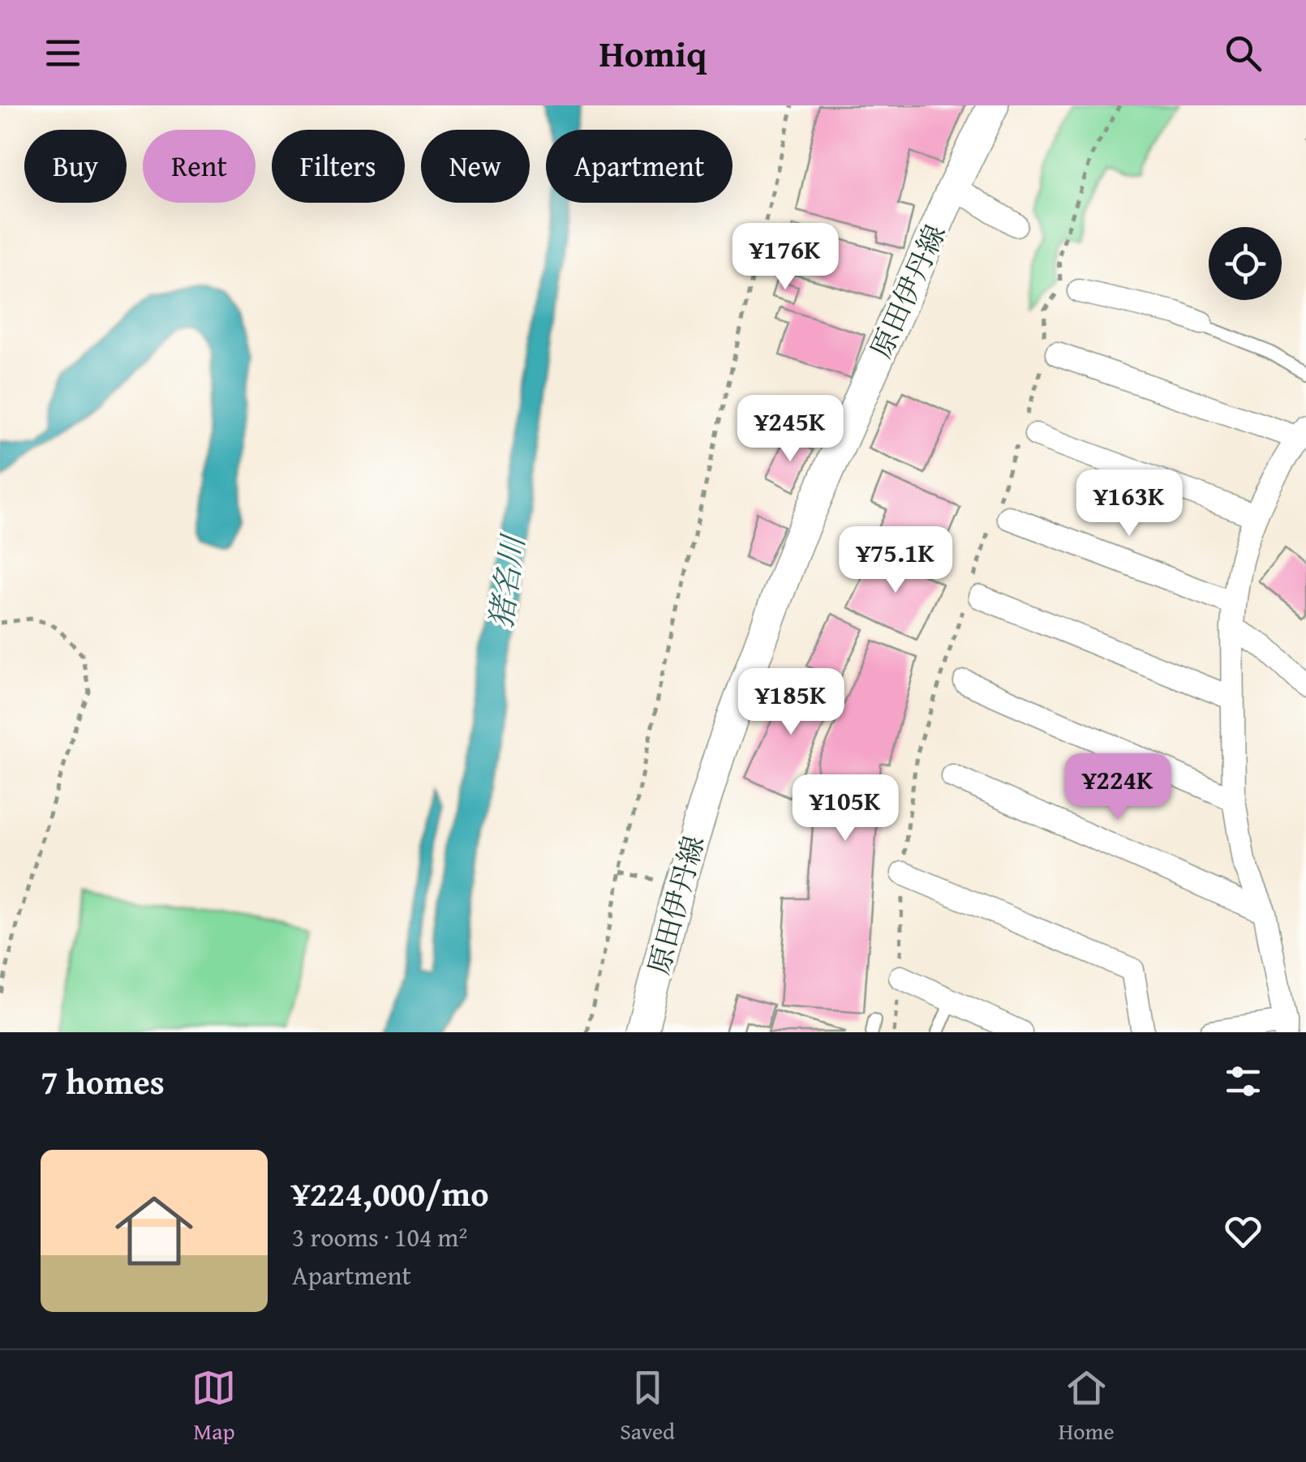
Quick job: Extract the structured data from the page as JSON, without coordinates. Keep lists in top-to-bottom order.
{
  "streets": {
    "street": ["原田伊丹線"]
  },
  "water": ["猪名川"],
  "page": {
    "header": "Homiq",
    "chip": [
      "Buy",
      "Rent",
      "Filters",
      "New",
      "Apartment"
    ],
    "price": [
      "¥176K",
      "¥245K",
      "¥163K",
      "¥75.1K",
      "¥185K",
      "¥224K",
      "¥105K"
    ],
    "heading": "7 homes",
    "list": [
      {
        "name": "¥224,000/mo",
        "note": "3 rooms · 104 m² · Apartment"
      }
    ],
    "tabs": ["Map", "Saved", "Home"]
  }
}
